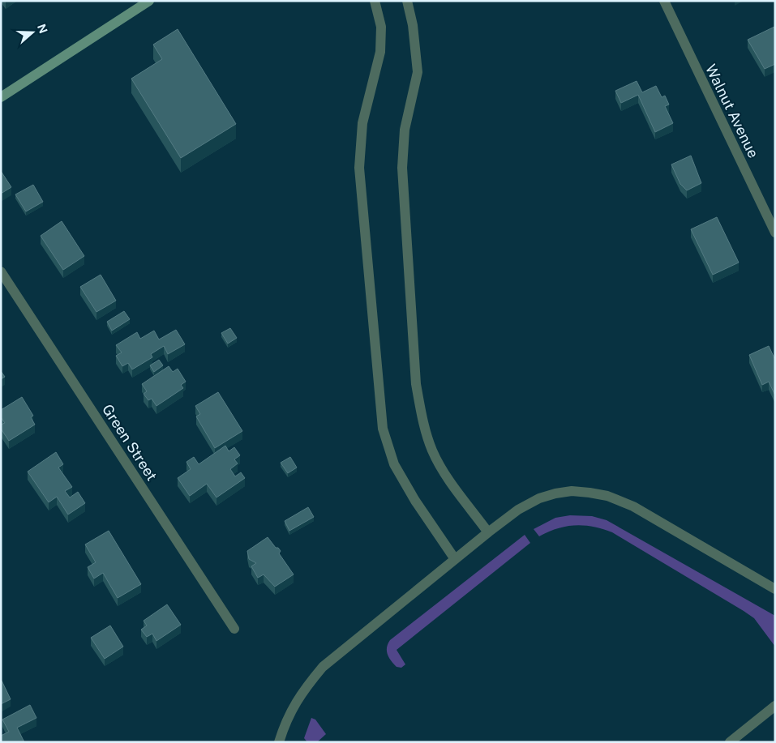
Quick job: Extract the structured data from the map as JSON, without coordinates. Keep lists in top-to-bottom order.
{
  "streets": {
    "street": ["Walnut Avenue", "Green Street"]
  },
  "north": "right"
}
